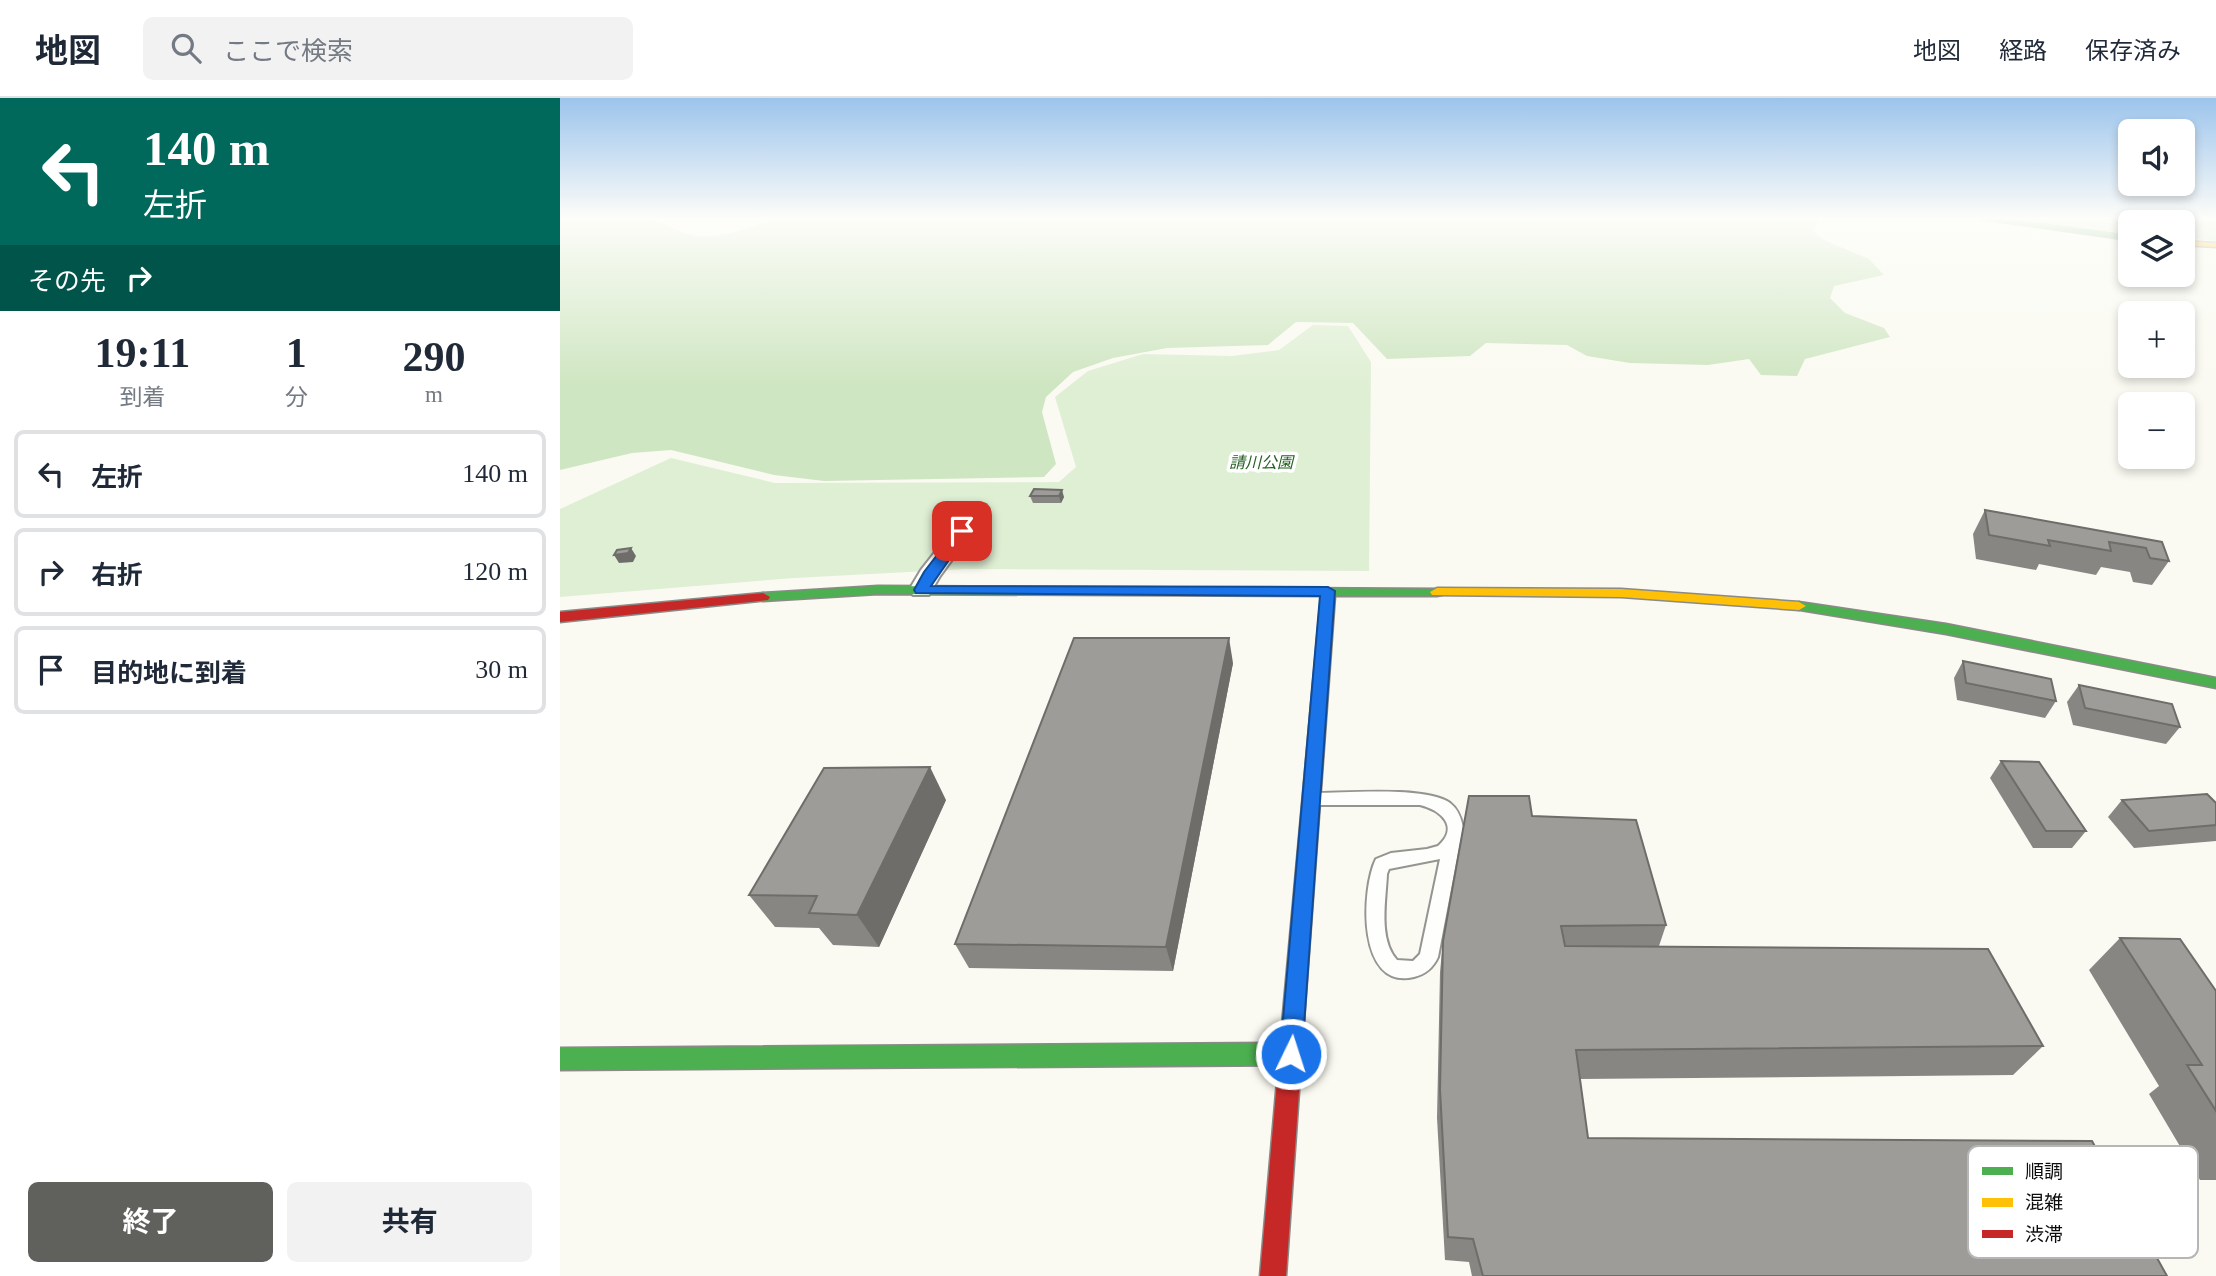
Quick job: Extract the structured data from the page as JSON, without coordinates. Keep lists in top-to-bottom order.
{
  "parks": ["請川公園"],
  "legend": ["順調", "混雑", "渋滞"],
  "page": {
    "header": "地図",
    "search": "ここで検索",
    "nav": ["地図", "経路", "保存済み"],
    "turn": ["140 m", "左折"],
    "map_buttons": ["+", "−"],
    "then": "その先",
    "eta": [
      "19:11",
      "到着",
      "1",
      "分",
      "290",
      "m"
    ],
    "list": [
      {
        "name": "左折",
        "value": "140 m"
      },
      {
        "name": "右折",
        "value": "120 m"
      },
      {
        "name": "目的地に到着",
        "value": "30 m"
      }
    ],
    "buttons": ["終了", "共有"]
  }
}
